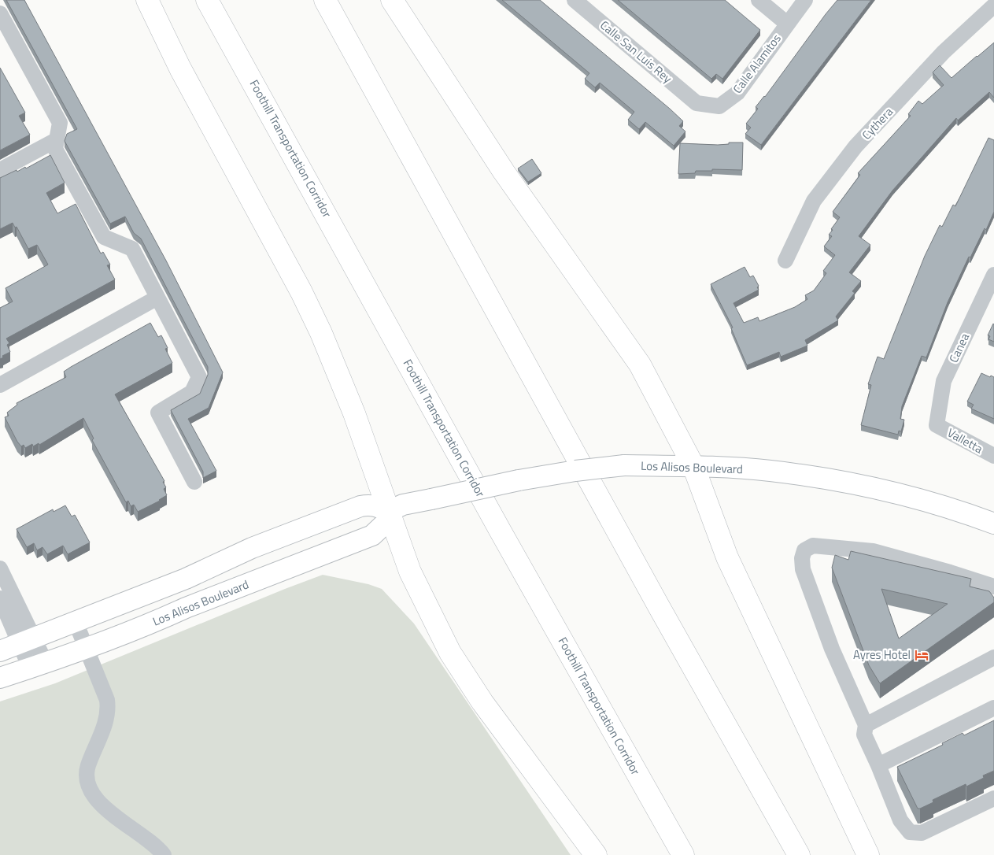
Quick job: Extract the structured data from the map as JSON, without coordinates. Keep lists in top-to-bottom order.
{
  "streets": {
    "highway": ["Foothill Transportation Corridor"],
    "main road": ["Los Alisos Boulevard"],
    "street": [
      "Calle San Luis Rey",
      "Calle Alamitos",
      "Cythera",
      "Canea",
      "Valletta"
    ]
  },
  "crossings": [
    ["Calle San Luis Rey", "Calle Alamitos"],
    ["Canea", "Valletta"]
  ],
  "places": {
    "hotel": ["Ayres Hotel"]
  }
}
